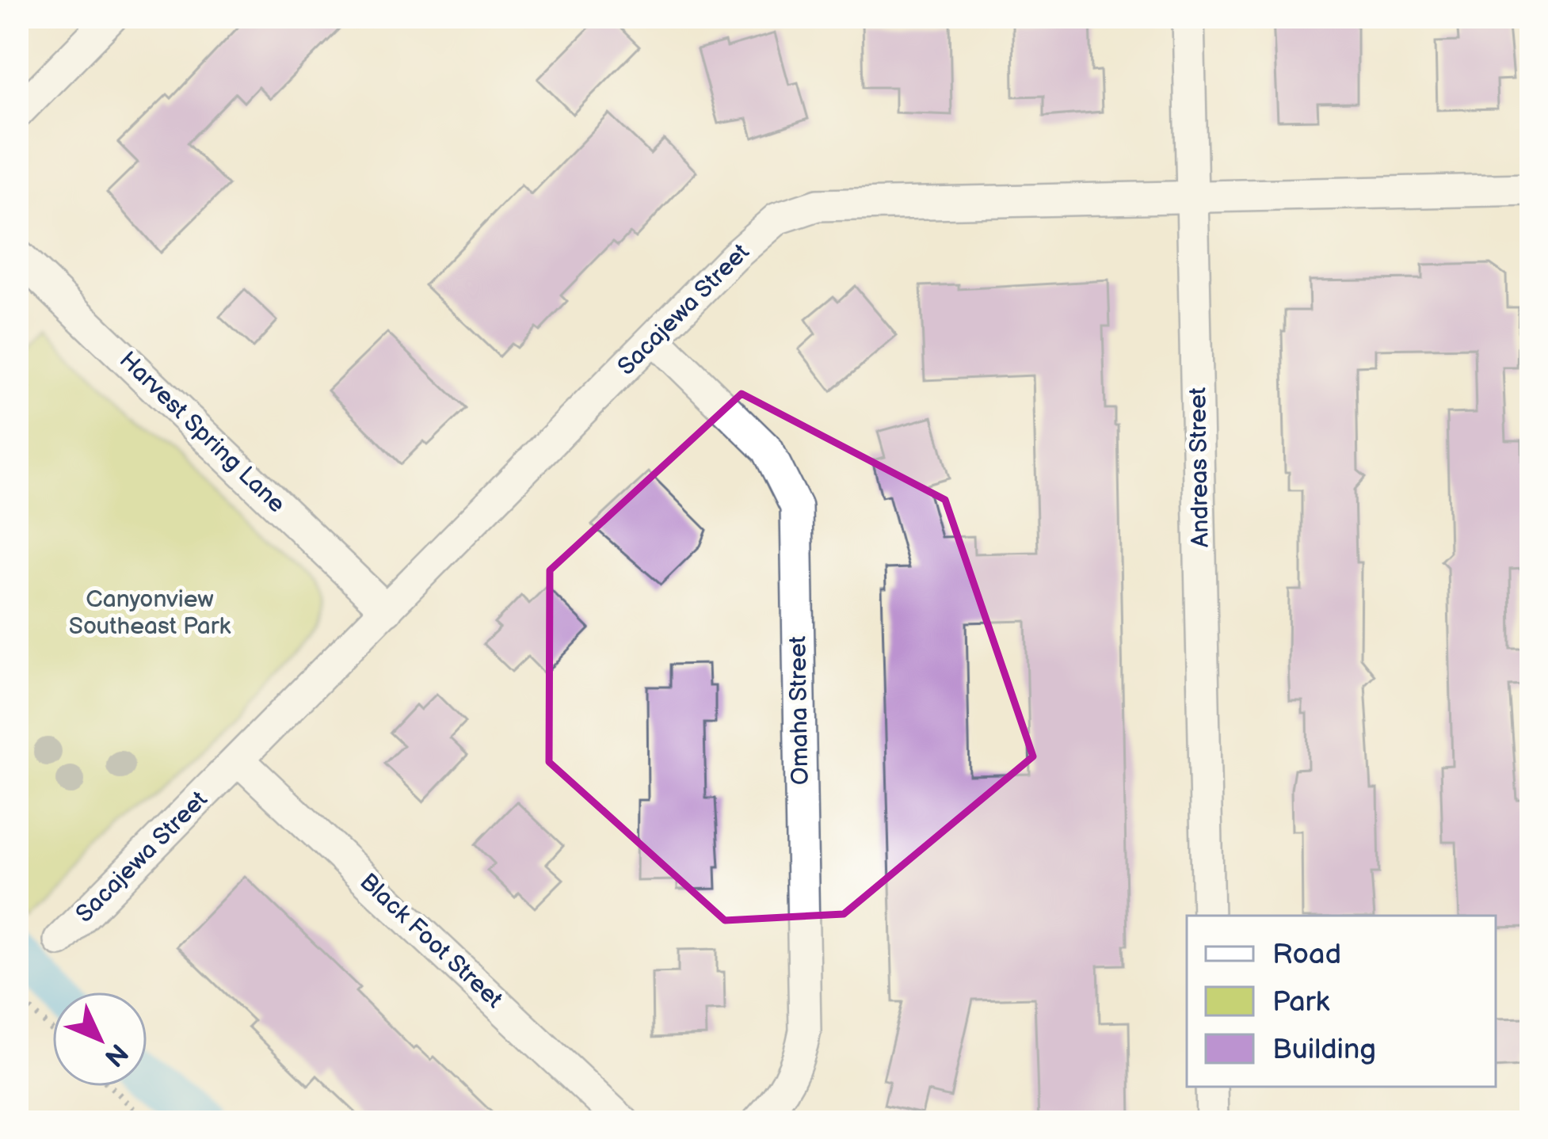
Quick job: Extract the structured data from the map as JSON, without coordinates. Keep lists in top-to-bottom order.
{
  "streets": {
    "street": [
      "Sacajewa Street",
      "Harvest Spring Lane",
      "Andreas Street",
      "Omaha Street",
      "Black Foot Street"
    ]
  },
  "crossings": [
    ["Sacajewa Street", "Harvest Spring Lane"],
    ["Sacajewa Street", "Andreas Street"],
    ["Sacajewa Street", "Omaha Street"],
    ["Sacajewa Street", "Black Foot Street"]
  ],
  "parks": ["Canyonview Southeast Park"],
  "legend": ["Road", "Park", "Building"],
  "north": "bottom right"
}
